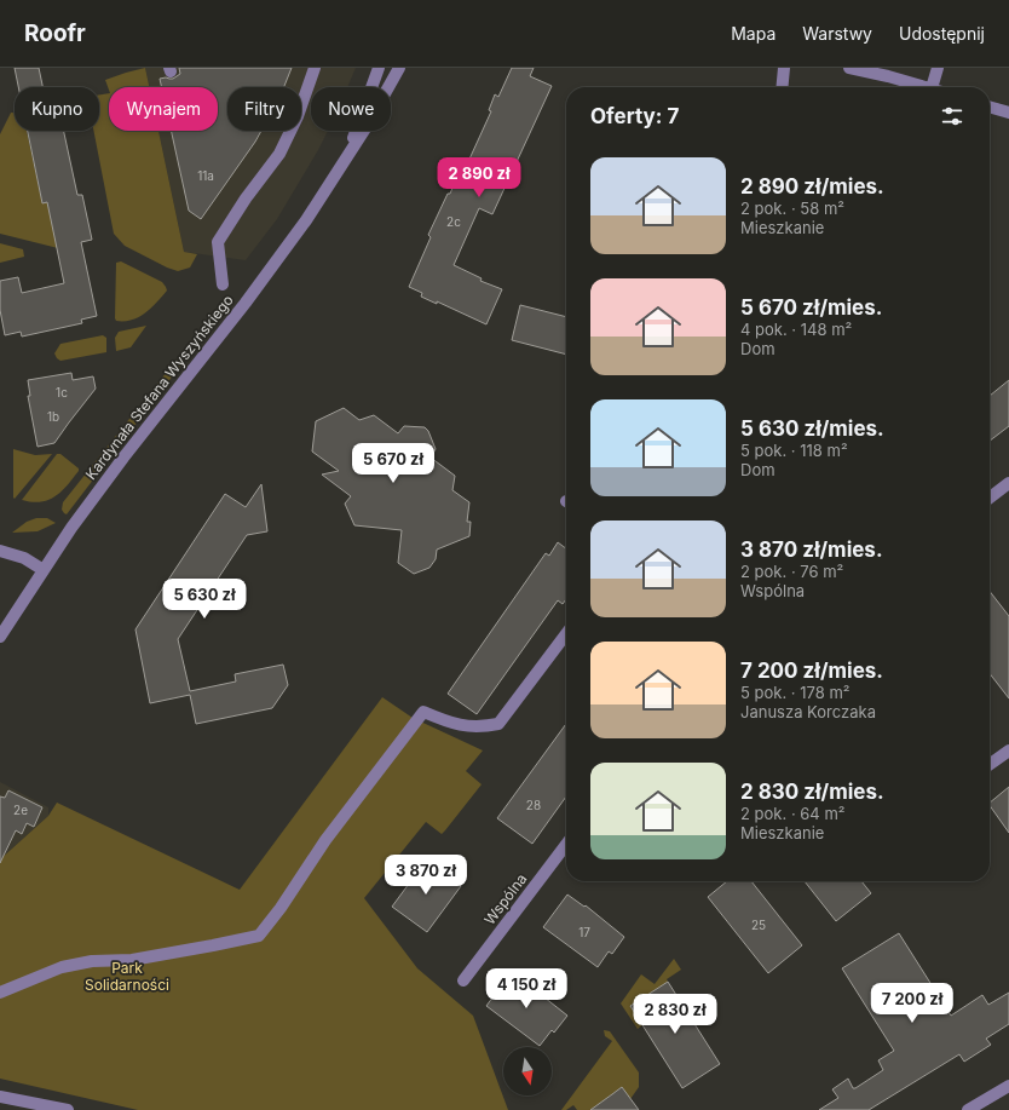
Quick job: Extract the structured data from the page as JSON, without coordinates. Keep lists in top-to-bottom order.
{
  "streets": {
    "street": ["Kardynała Stefana Wyszyńskiego", "Wspólna"]
  },
  "parks": ["Park Solidarności"],
  "house_numbers": [
    "11a",
    "2c",
    "1c",
    "1b",
    "28",
    "2e",
    "25",
    "17"
  ],
  "north": "bottom",
  "page": {
    "header": "Roofr",
    "nav": ["Mapa", "Warstwy", "Udostępnij"],
    "chip": [
      "Kupno",
      "Wynajem",
      "Filtry",
      "Nowe"
    ],
    "heading": "Oferty: 7",
    "list": [
      {
        "name": "2 890 zł/mies.",
        "note": "2 pok. · 58 m² · Mieszkanie"
      },
      {
        "name": "5 670 zł/mies.",
        "note": "4 pok. · 148 m² · Dom"
      },
      {
        "name": "5 630 zł/mies.",
        "note": "5 pok. · 118 m² · Dom"
      },
      {
        "name": "3 870 zł/mies.",
        "note": "2 pok. · 76 m² · Wspólna"
      },
      {
        "name": "7 200 zł/mies.",
        "note": "5 pok. · 178 m² · Janusza Korczaka"
      },
      {
        "name": "2 830 zł/mies.",
        "note": "2 pok. · 64 m² · Mieszkanie"
      }
    ],
    "price": [
      "2 890 zł",
      "5 670 zł",
      "5 630 zł",
      "3 870 zł",
      "4 150 zł",
      "7 200 zł",
      "2 830 zł"
    ]
  }
}
